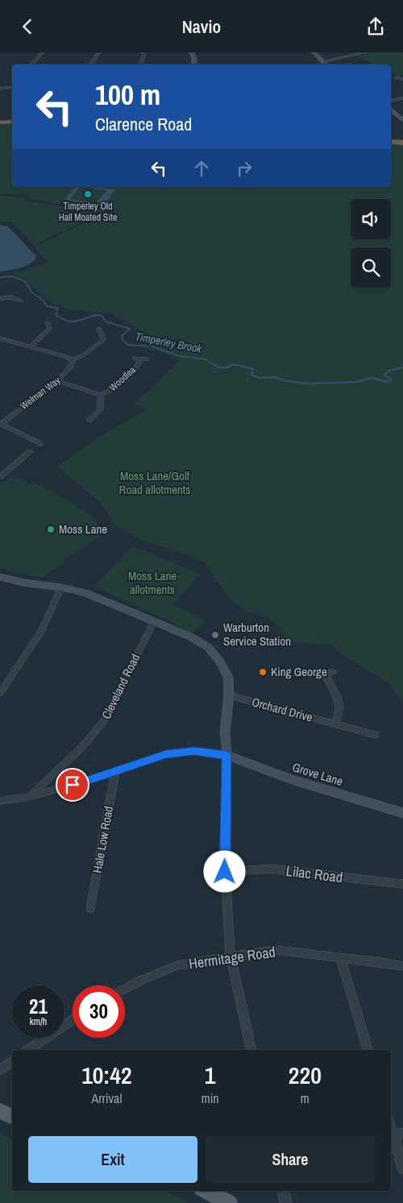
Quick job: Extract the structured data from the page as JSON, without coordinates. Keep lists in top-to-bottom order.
{
  "streets": {
    "street": [
      "Woodlea",
      "Welman Way",
      "Cleveland Road",
      "Orchard Drive",
      "Grove Lane",
      "Hale Low Road",
      "Lilac Road",
      "Hermitage Road"
    ]
  },
  "water": ["Timperley Brook"],
  "parks": ["Moss Lane/Golf Road allotments", "Moss Lane allotments"],
  "places": [
    "Timperley Old Hall Moated Site",
    "Moss Lane",
    "Warburton Service Station",
    "King George"
  ],
  "page": {
    "header": "Navio",
    "turn": ["100 m", "Clarence Road"],
    "speed": "21 km/h",
    "limit": "30",
    "eta": [
      "10:42",
      "Arrival",
      "1",
      "min",
      "220",
      "m"
    ],
    "buttons": ["Exit", "Share"]
  }
}
